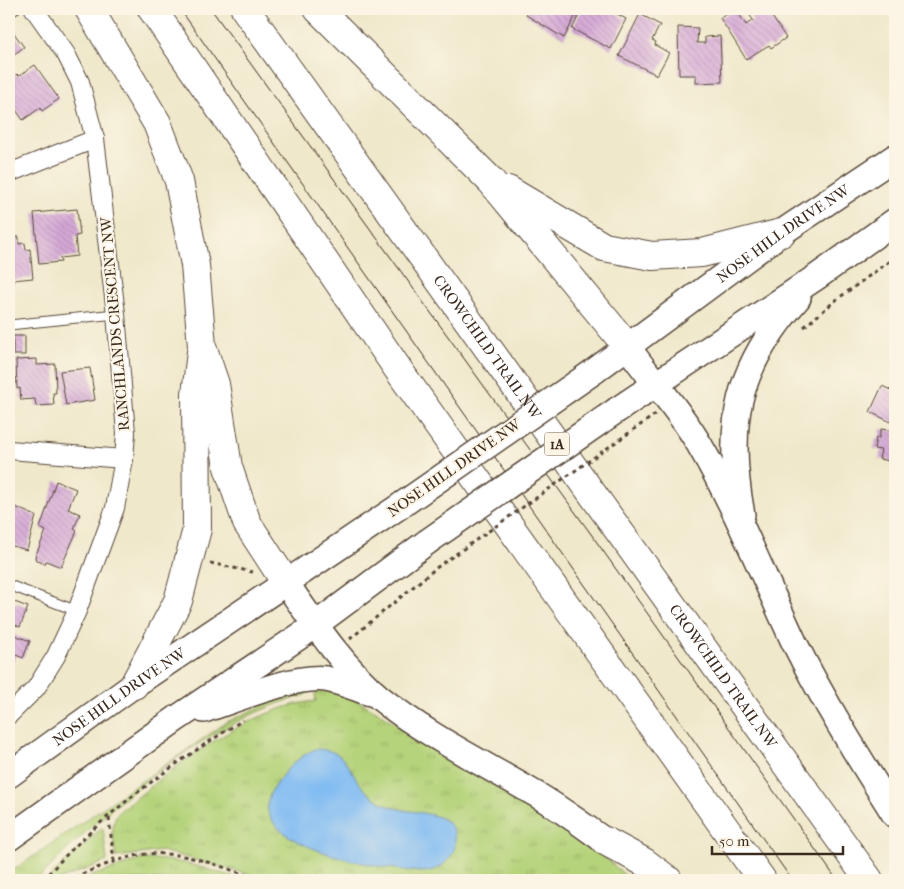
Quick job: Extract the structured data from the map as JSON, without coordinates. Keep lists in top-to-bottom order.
{
  "streets": {
    "highway": ["CROWCHILD TRAIL NW", "1A"],
    "main road": ["NOSE HILL DRIVE NW"],
    "street": ["RANCHLANDS CRESCENT NW"]
  },
  "scale_bar": "50 m"
}
